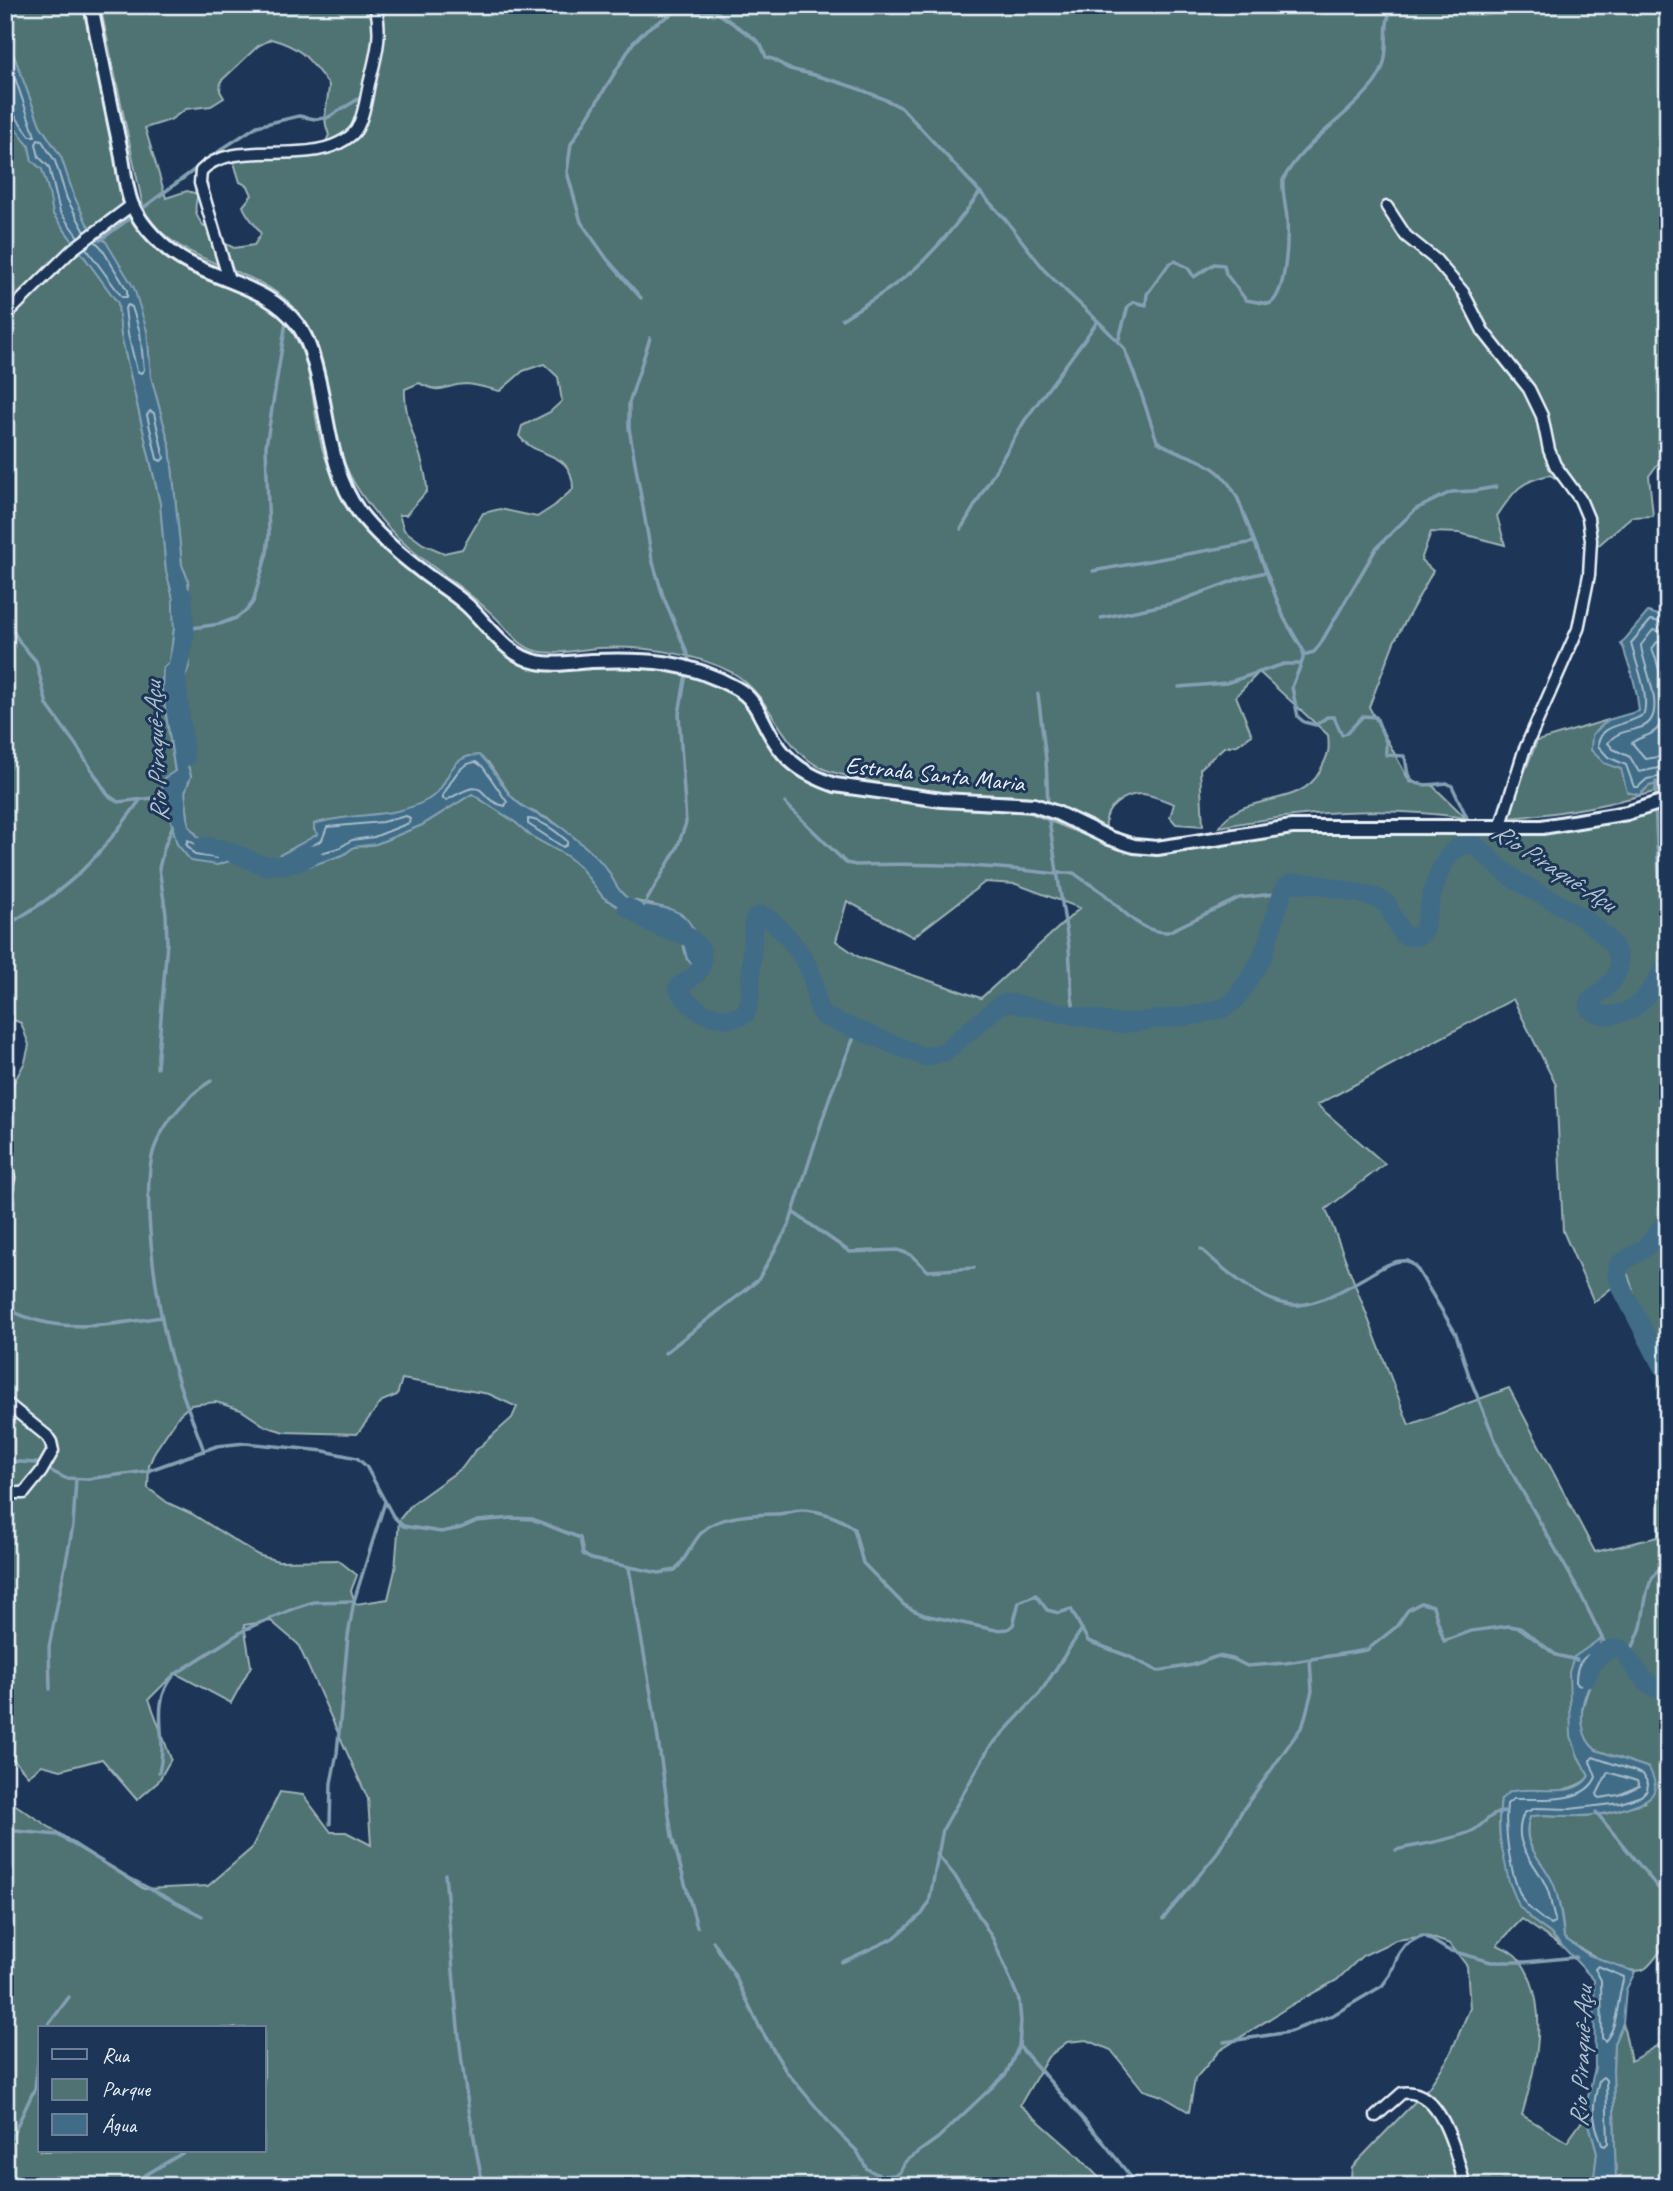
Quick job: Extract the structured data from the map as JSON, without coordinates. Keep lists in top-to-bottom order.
{
  "streets": {
    "street": ["Estrada Santa Maria"]
  },
  "water": ["Rio Piraquê-Açu"],
  "legend": ["Rua", "Parque", "Água"]
}
